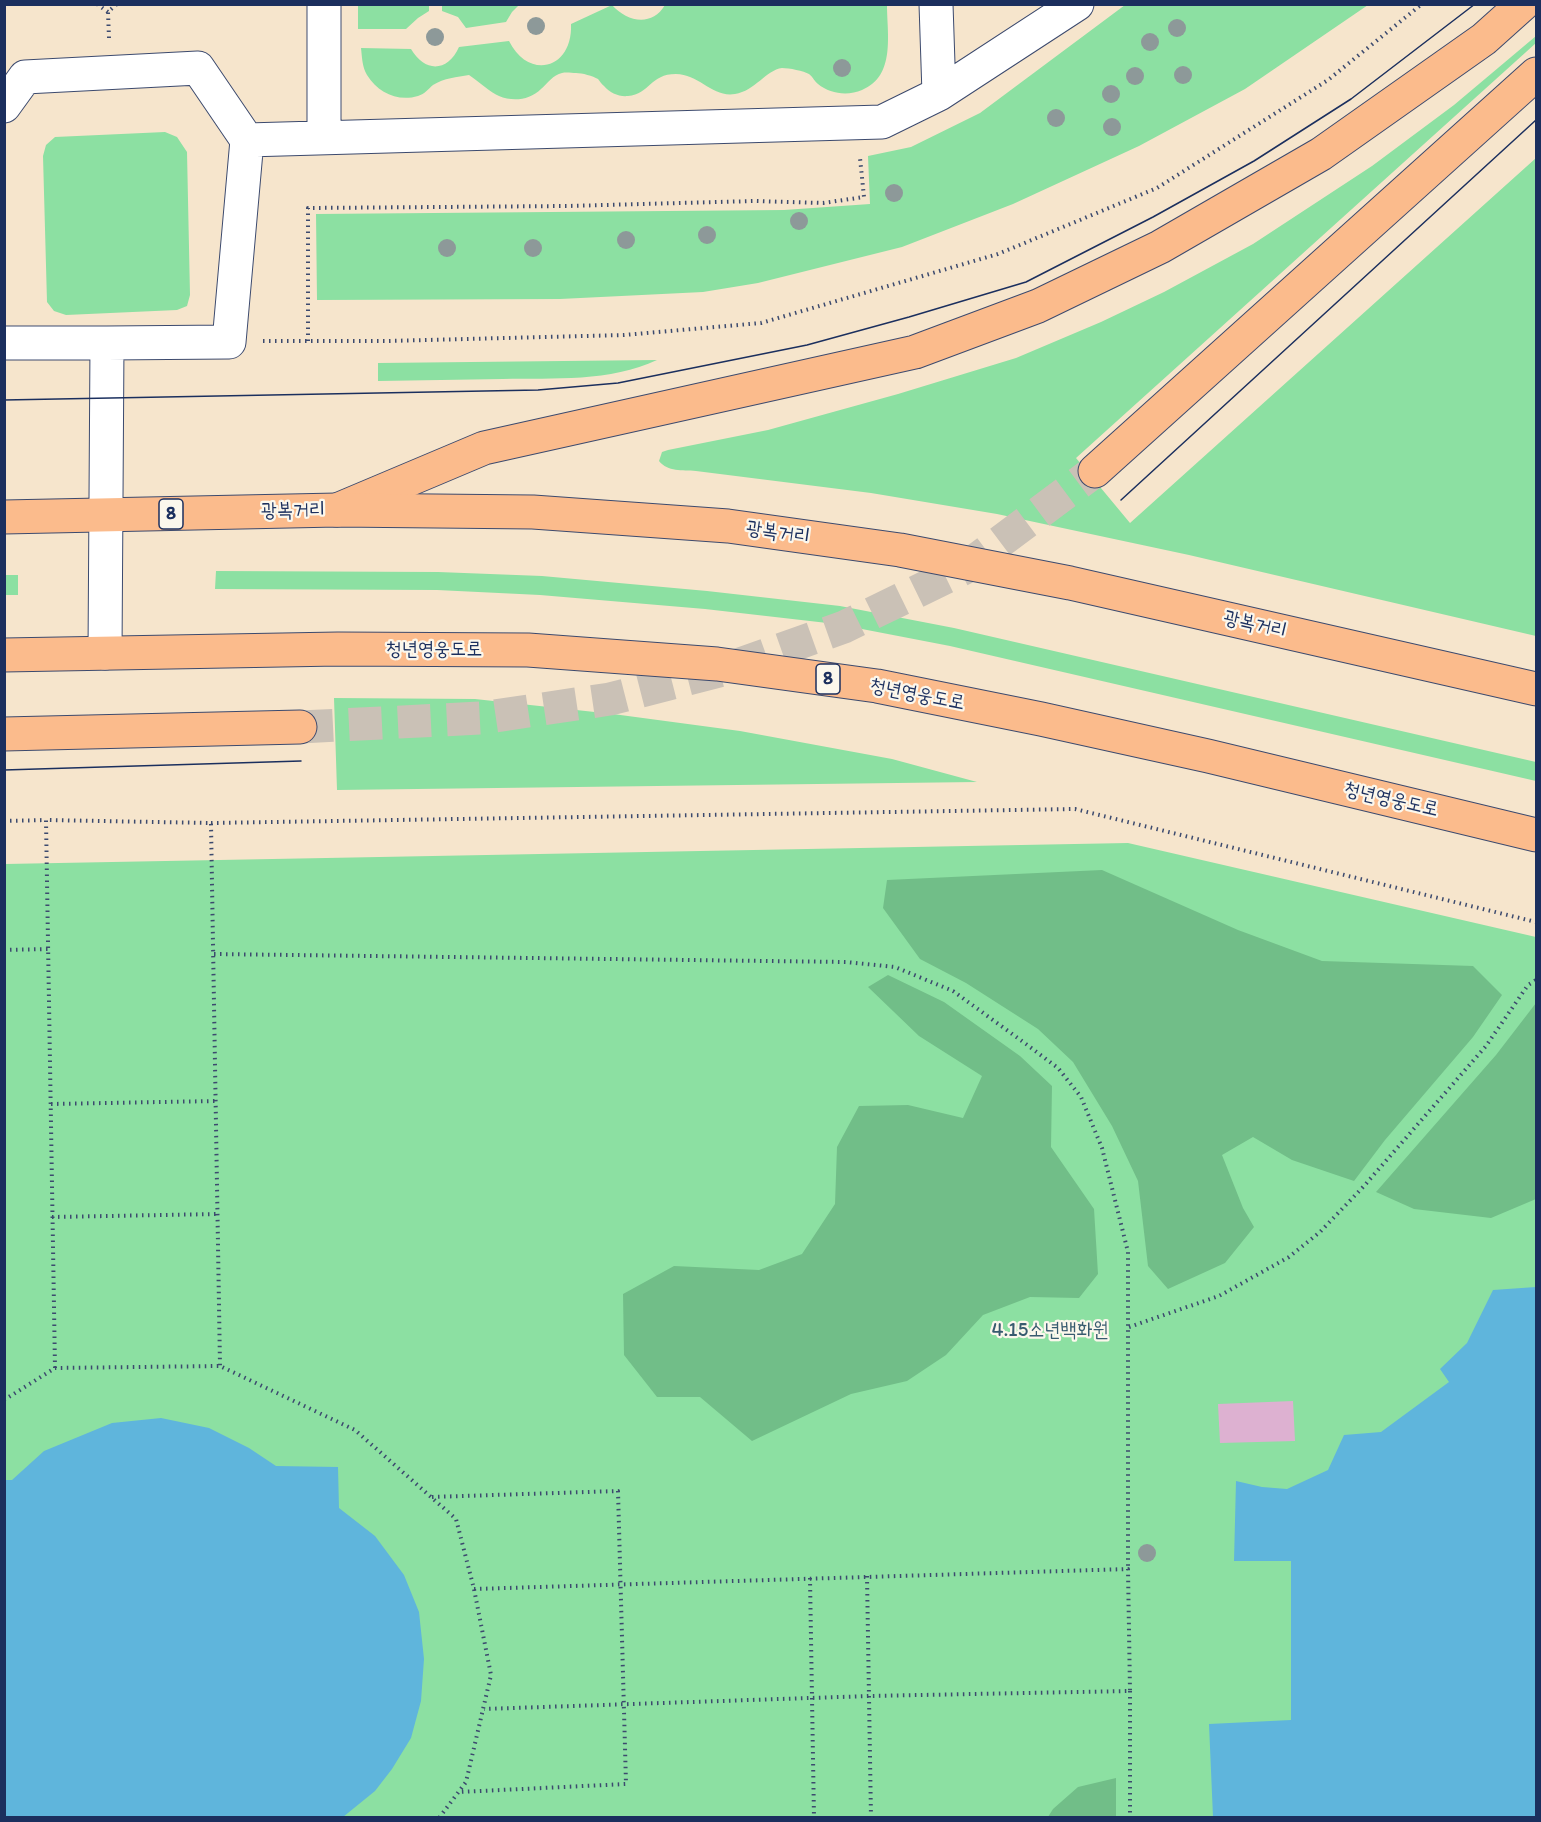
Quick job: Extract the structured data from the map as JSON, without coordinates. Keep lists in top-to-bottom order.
{
  "streets": {
    "main road": ["광복거리", "8", "청년영웅도로"]
  },
  "crossings": [
    ["8", "청년영웅도로"]
  ],
  "parks": ["4.15소년백화원"]
}
